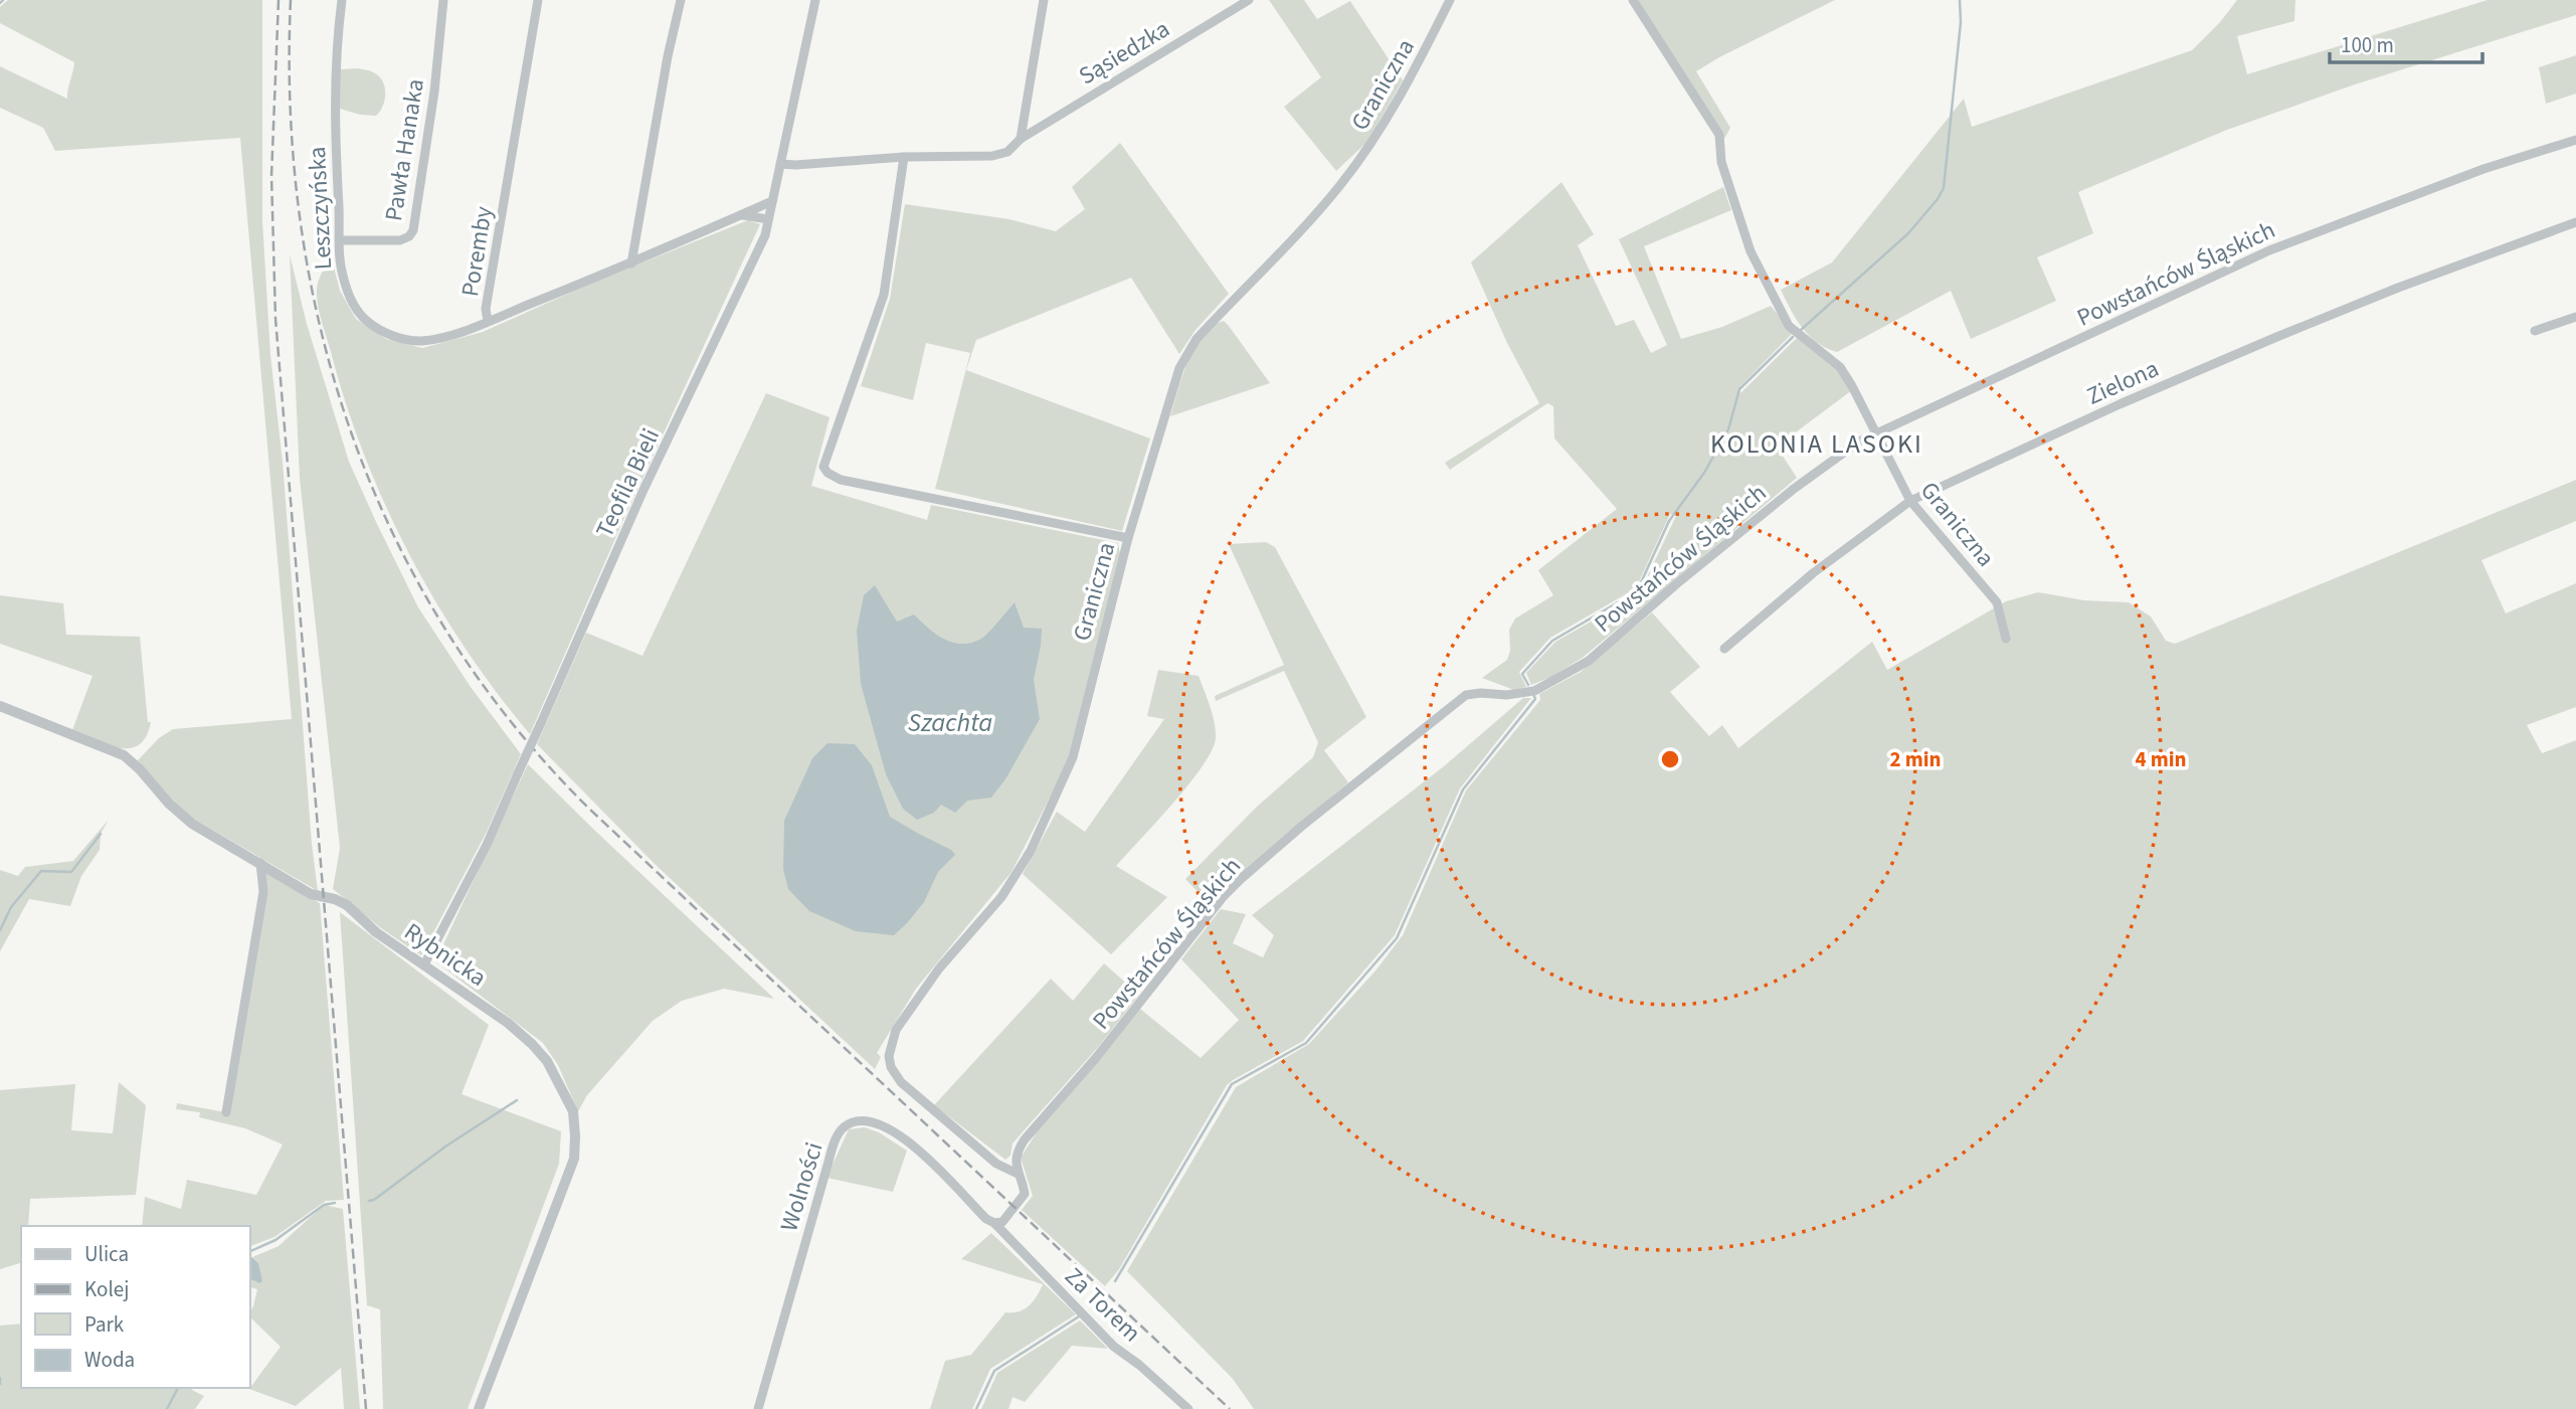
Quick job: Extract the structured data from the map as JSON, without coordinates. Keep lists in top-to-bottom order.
{
  "streets": {
    "street": [
      "Sąsiedzka",
      "Graniczna",
      "Pawła Hanaka",
      "Leszczyńska",
      "Poremby",
      "Powstańców Śląskich",
      "Zielona",
      "Teofila Bieli",
      "Rybnicka",
      "Wolności",
      "Za Torem"
    ]
  },
  "crossings": [
    ["Sąsiedzka", "Teofila Bieli"],
    ["Graniczna", "Powstańców Śląskich"],
    ["Graniczna", "Zielona"],
    ["Pawła Hanaka", "Leszczyńska"],
    ["Leszczyńska", "Poremby"],
    ["Poremby", "Teofila Bieli"],
    ["Powstańców Śląskich", "Wolności"],
    ["Powstańców Śląskich", "Za Torem"],
    ["Teofila Bieli", "Rybnicka"],
    ["Wolności", "Za Torem"]
  ],
  "districts": ["KOLONIA LASOKI"],
  "water": ["Szachta"],
  "legend": [
    "Ulica",
    "Kolej",
    "Park",
    "Woda"
  ],
  "scale_bar": "100 m",
  "rings": ["2 min", "4 min"]
}
